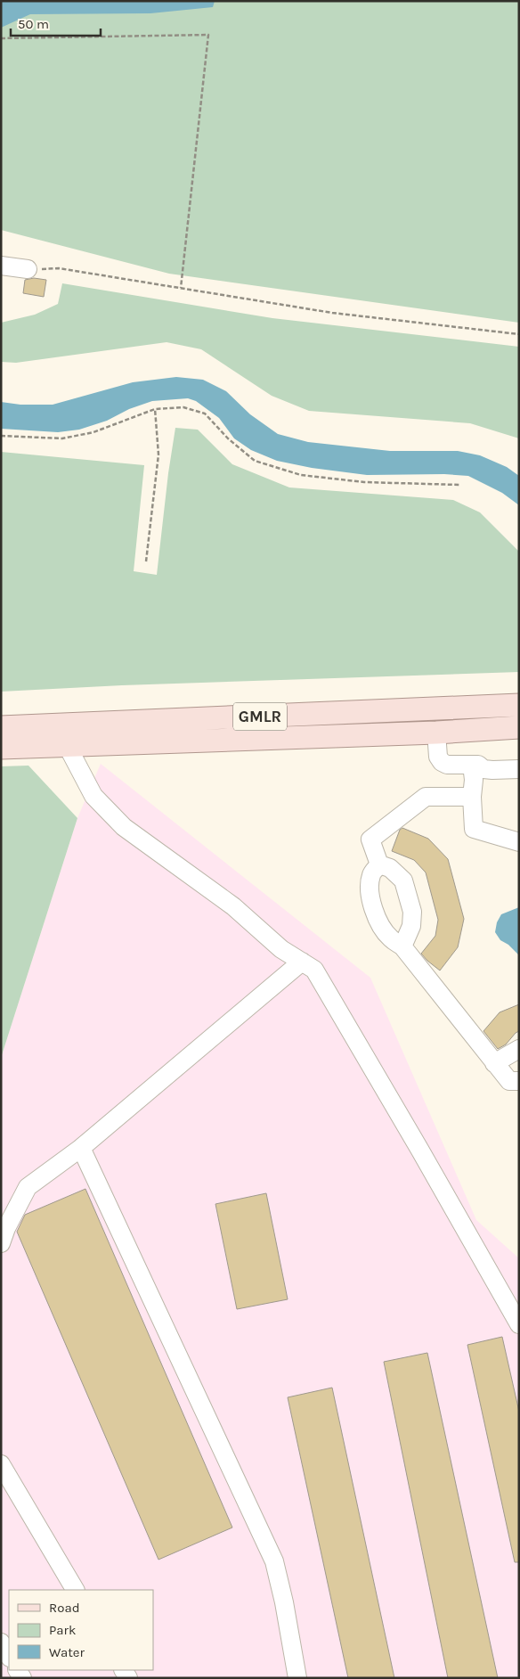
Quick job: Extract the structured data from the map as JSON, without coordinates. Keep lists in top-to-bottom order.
{
  "streets": {
    "main road": ["GMLR"]
  },
  "legend": ["Road", "Park", "Water"],
  "scale_bar": "50 m"
}
